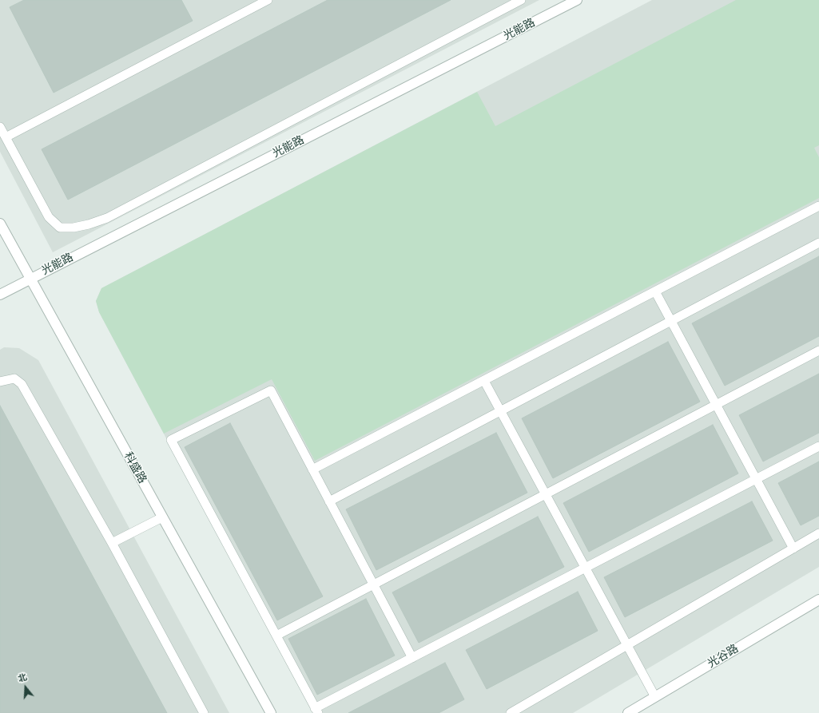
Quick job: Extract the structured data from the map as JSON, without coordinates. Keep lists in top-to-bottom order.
{
  "streets": {
    "street": ["光能路", "科盛路", "光谷路"]
  },
  "crossings": [
    ["光能路", "科盛路"]
  ],
  "north": "top"
}
